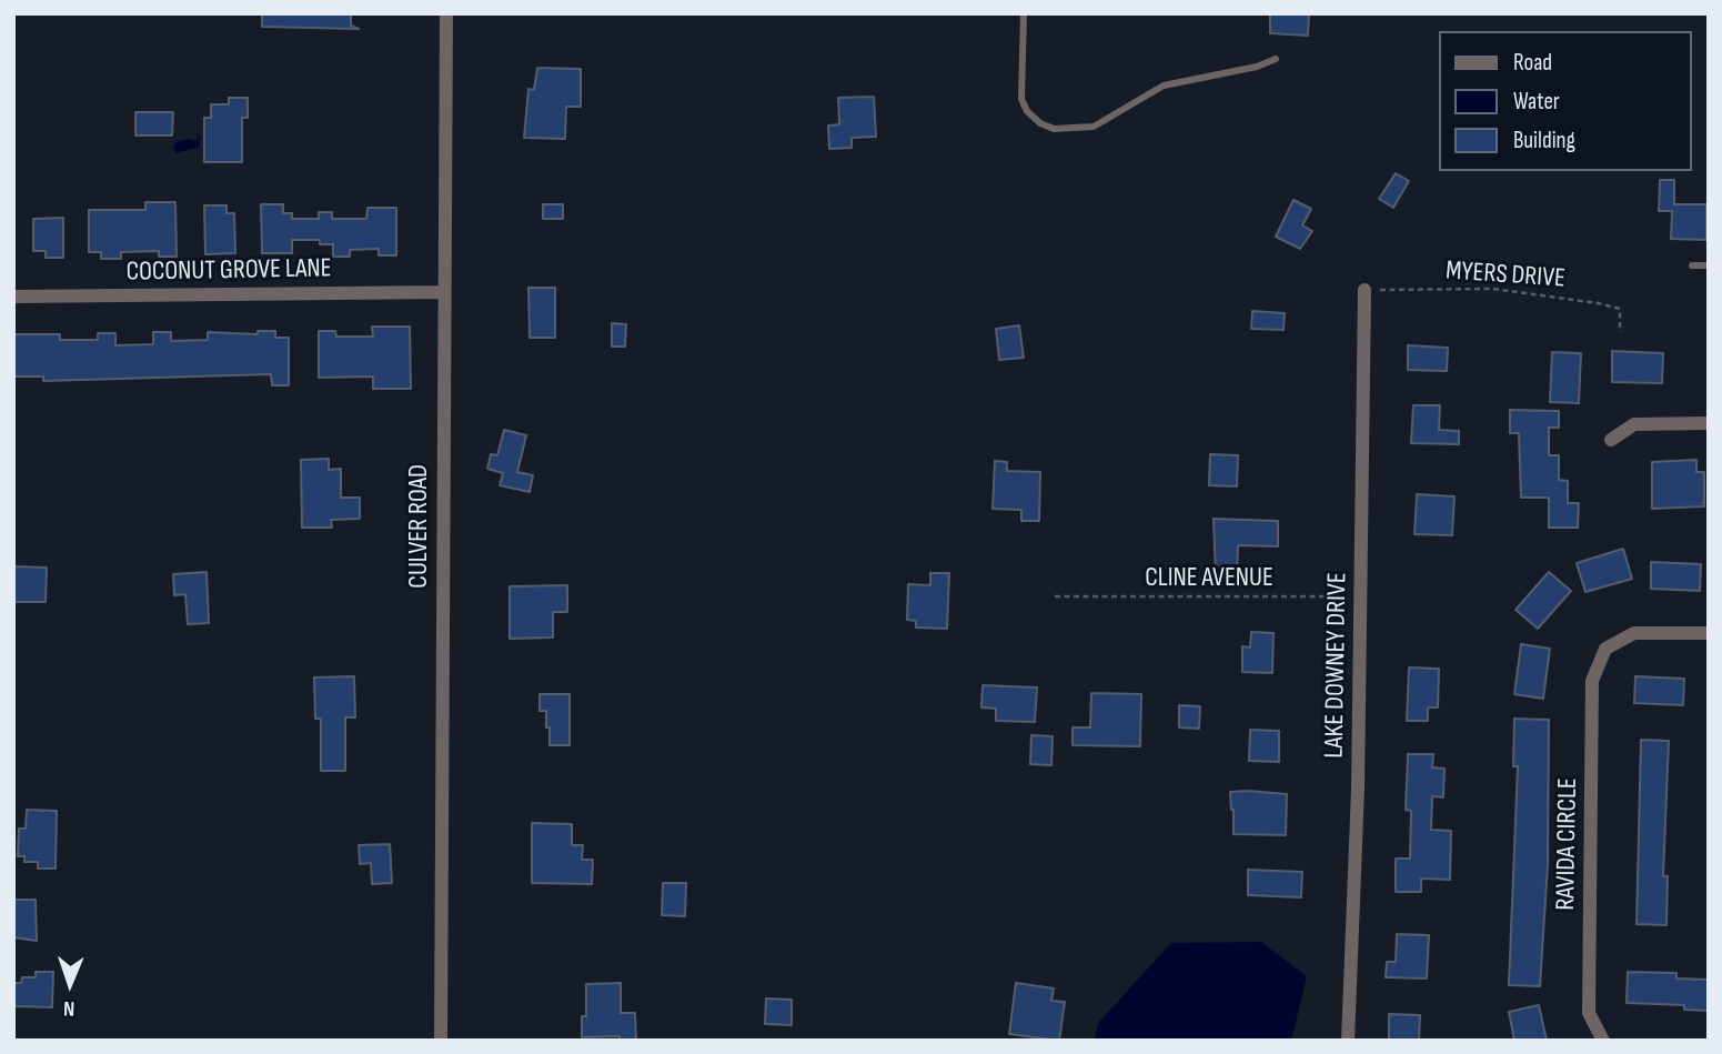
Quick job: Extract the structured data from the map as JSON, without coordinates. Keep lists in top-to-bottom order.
{
  "streets": {
    "street": [
      "COCONUT GROVE LANE",
      "CULVER ROAD",
      "LAKE DOWNEY DRIVE",
      "RAVIDA CIRCLE"
    ],
    "path": ["MYERS DRIVE", "CLINE AVENUE"]
  },
  "crossings": [
    ["COCONUT GROVE LANE", "CULVER ROAD"],
    ["MYERS DRIVE", "LAKE DOWNEY DRIVE"],
    ["CLINE AVENUE", "LAKE DOWNEY DRIVE"]
  ],
  "legend": ["Road", "Water", "Building"],
  "north": "bottom"
}
